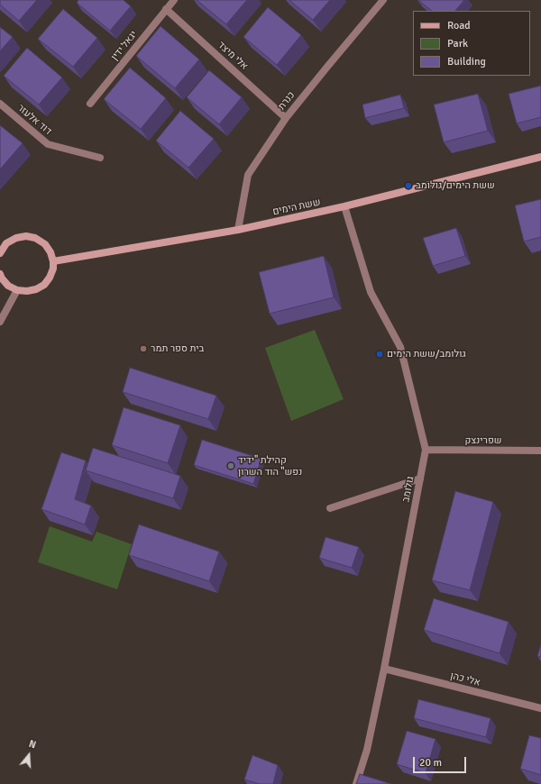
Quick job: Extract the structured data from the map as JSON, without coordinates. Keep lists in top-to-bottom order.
{
  "streets": {
    "street": [
      "יגאל ידין",
      "אלי מיצד",
      "כנרת",
      "דוד אלעזר",
      "ששת הימים",
      "שפרינצק",
      "גולומב",
      "אלי כהן"
    ]
  },
  "crossings": [
    ["יגאל ידין", "אלי מיצד"],
    ["אלי מיצד", "כנרת"],
    ["כנרת", "ששת הימים"],
    ["ששת הימים", "גולומב"],
    ["שפרינצק", "גולומב"],
    ["גולומב", "אלי כהן"]
  ],
  "places": [
    "ששת הימים/גולומב",
    "בית ספר תמר",
    "גולומב/ששת הימים",
    "קהילת \"ידיד נפש\" הוד השרון"
  ],
  "legend": ["Road", "Park", "Building"],
  "scale_bar": "20 m",
  "north": "top"
}
